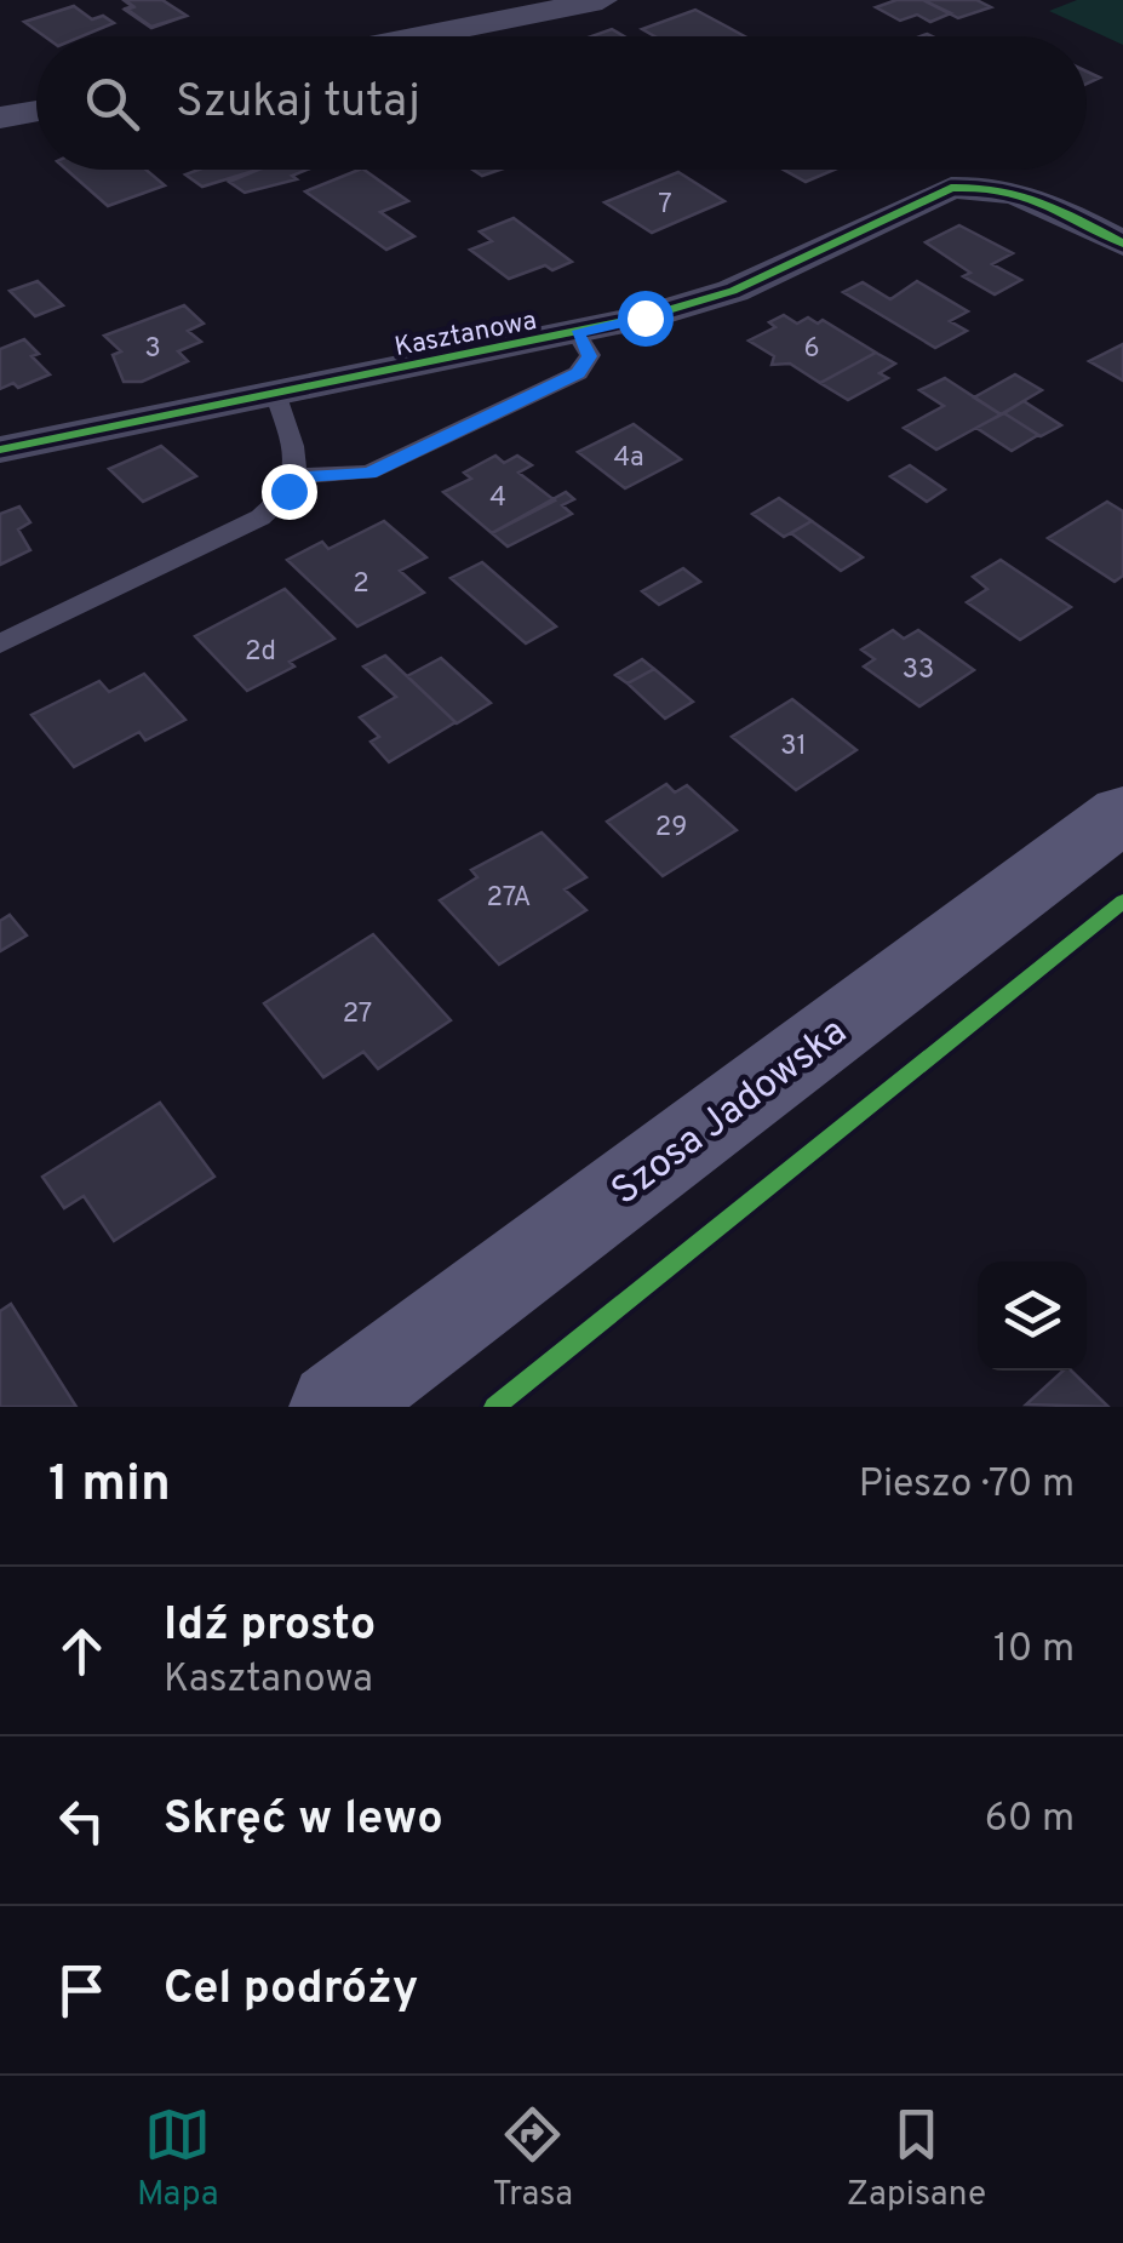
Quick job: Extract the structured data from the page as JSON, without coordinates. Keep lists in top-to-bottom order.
{
  "streets": {
    "main road": ["Szosa Jadowska"],
    "street": ["Kasztanowa"]
  },
  "house_numbers": [
    "7",
    "3",
    "6",
    "4a",
    "4",
    "2",
    "2d",
    "33",
    "31",
    "29",
    "27A",
    "27"
  ],
  "page": {
    "search": "Szukaj tutaj",
    "heading": ["1 min", "Pieszo · 70 m"],
    "list": [
      ["Idź prosto", "Kasztanowa", "10 m"],
      ["Skręć w lewo", "60 m"],
      "Cel podróży"
    ],
    "nav": ["Mapa", "Trasa", "Zapisane"]
  }
}
